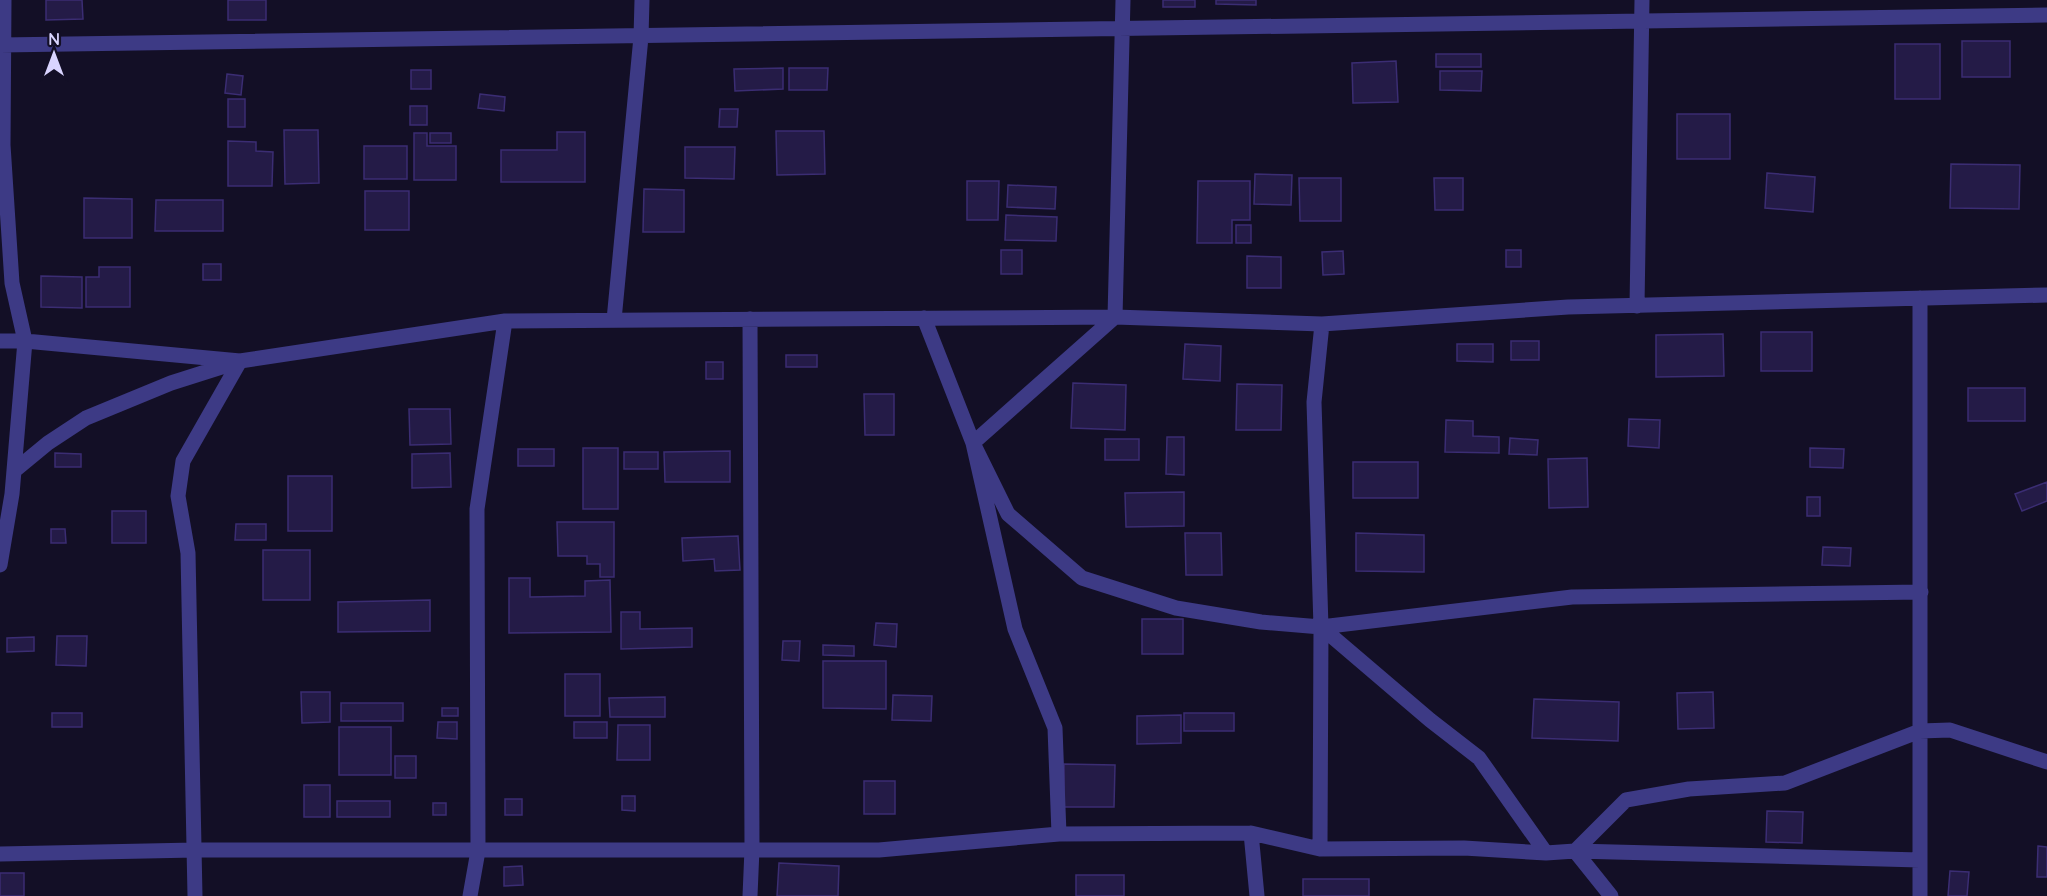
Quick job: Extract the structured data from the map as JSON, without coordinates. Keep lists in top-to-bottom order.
{
  "north": "top"
}
